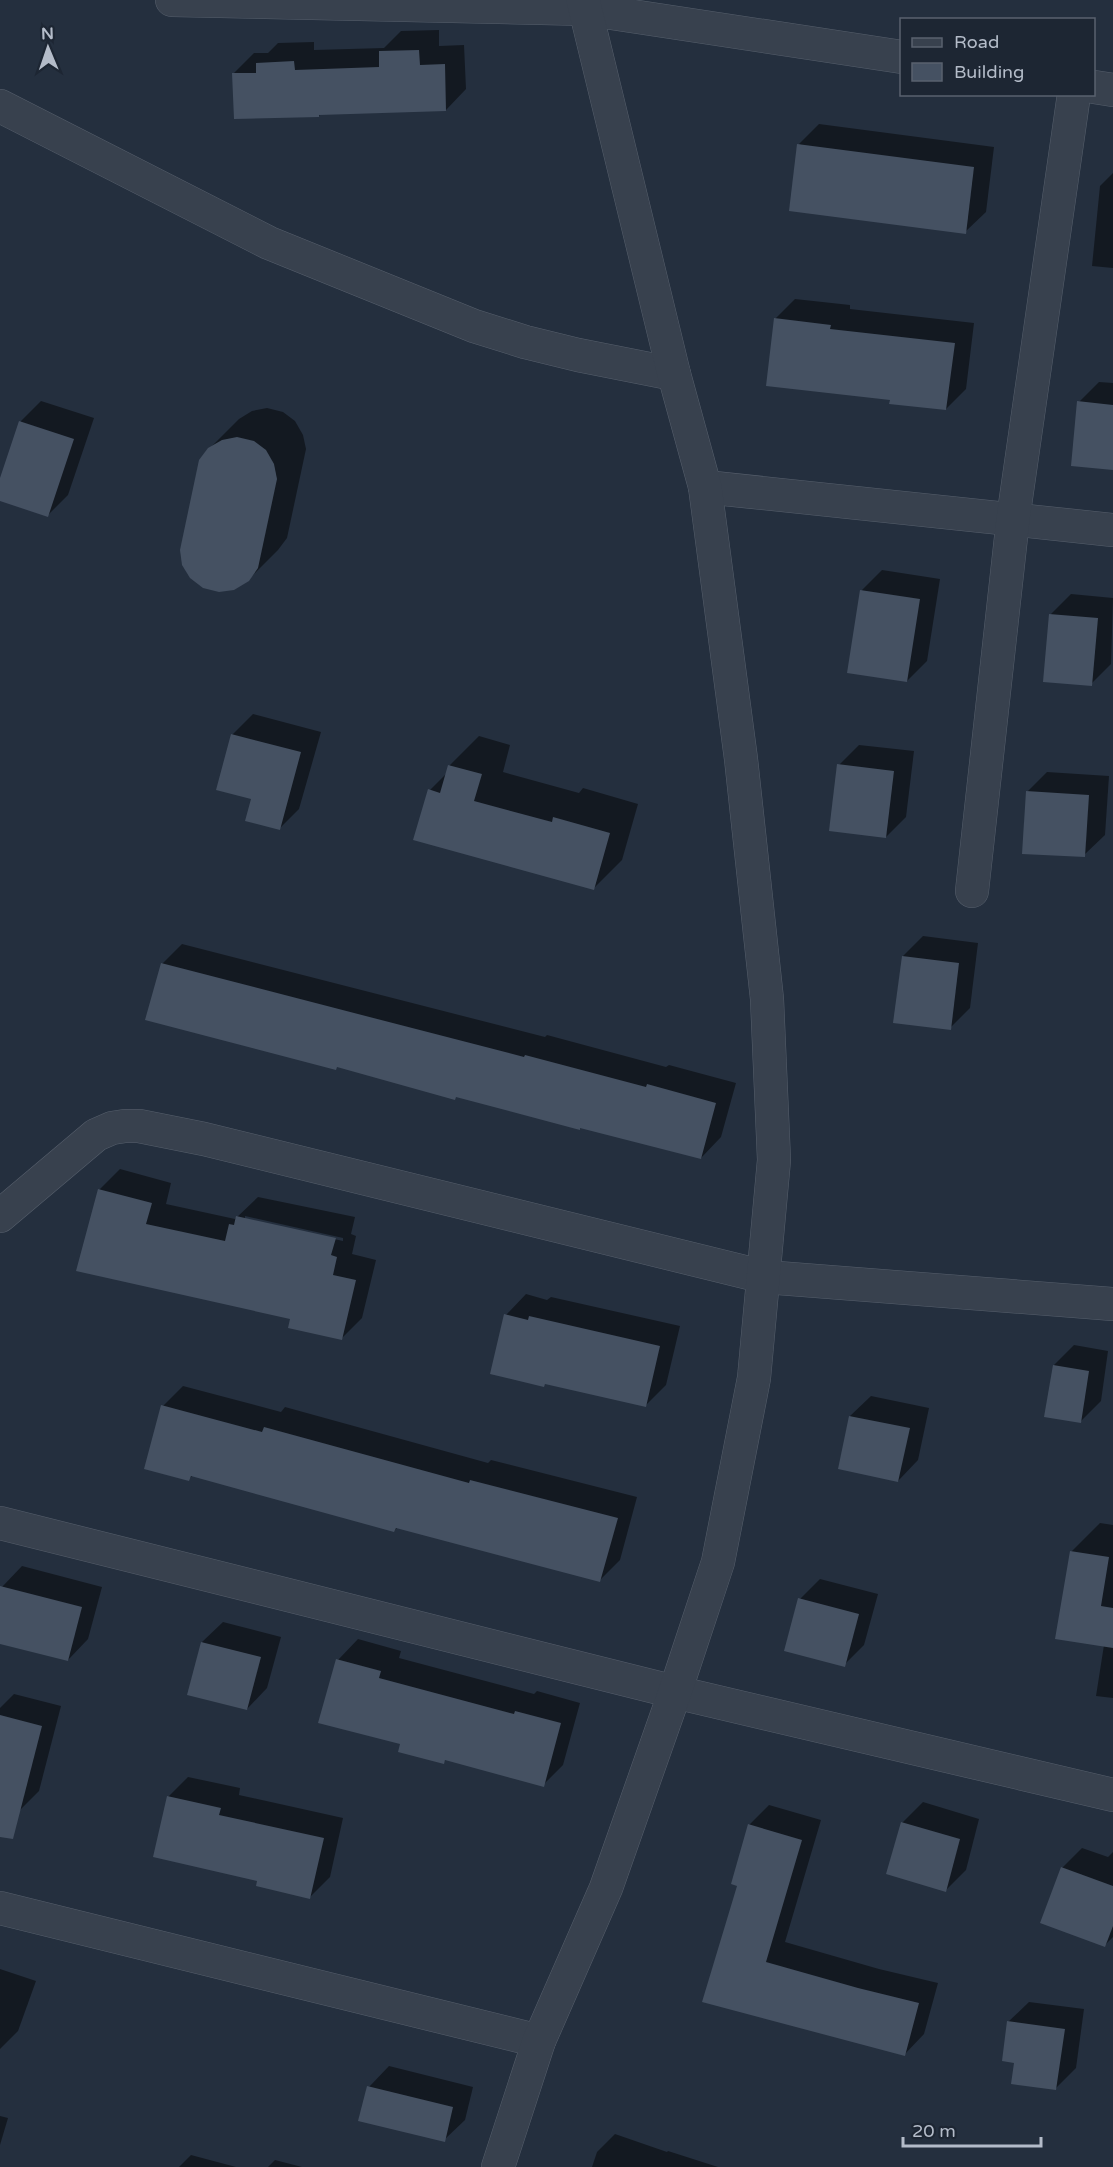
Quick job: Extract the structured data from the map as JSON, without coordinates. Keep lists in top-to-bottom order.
{
  "legend": ["Road", "Building"],
  "scale_bar": "20 m",
  "north": "top"
}
